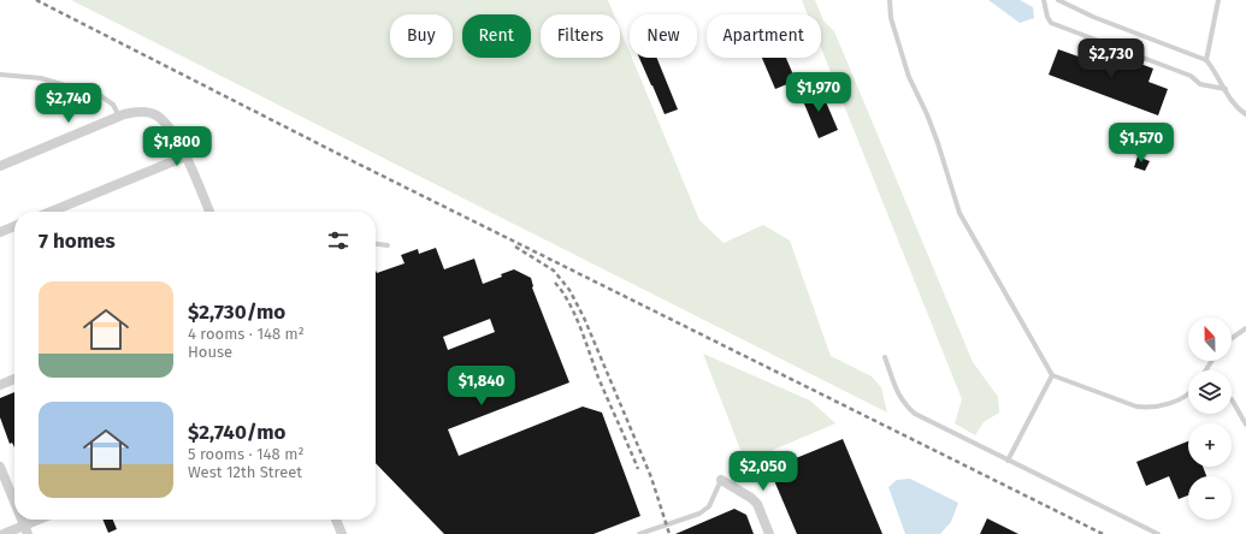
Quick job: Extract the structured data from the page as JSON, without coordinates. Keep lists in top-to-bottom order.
{
  "north": "top",
  "page": {
    "chip": [
      "Buy",
      "Rent",
      "Filters",
      "New",
      "Apartment"
    ],
    "price": [
      "$2,730",
      "$1,970",
      "$2,740",
      "$1,570",
      "$1,800",
      "$1,840",
      "$2,050"
    ],
    "heading": "7 homes",
    "list": [
      {
        "name": "$2,730/mo",
        "note": "4 rooms · 148 m² · House"
      },
      {
        "name": "$2,740/mo",
        "note": "5 rooms · 148 m² · West 12th Street"
      }
    ],
    "map_buttons": ["+", "−"]
  }
}
